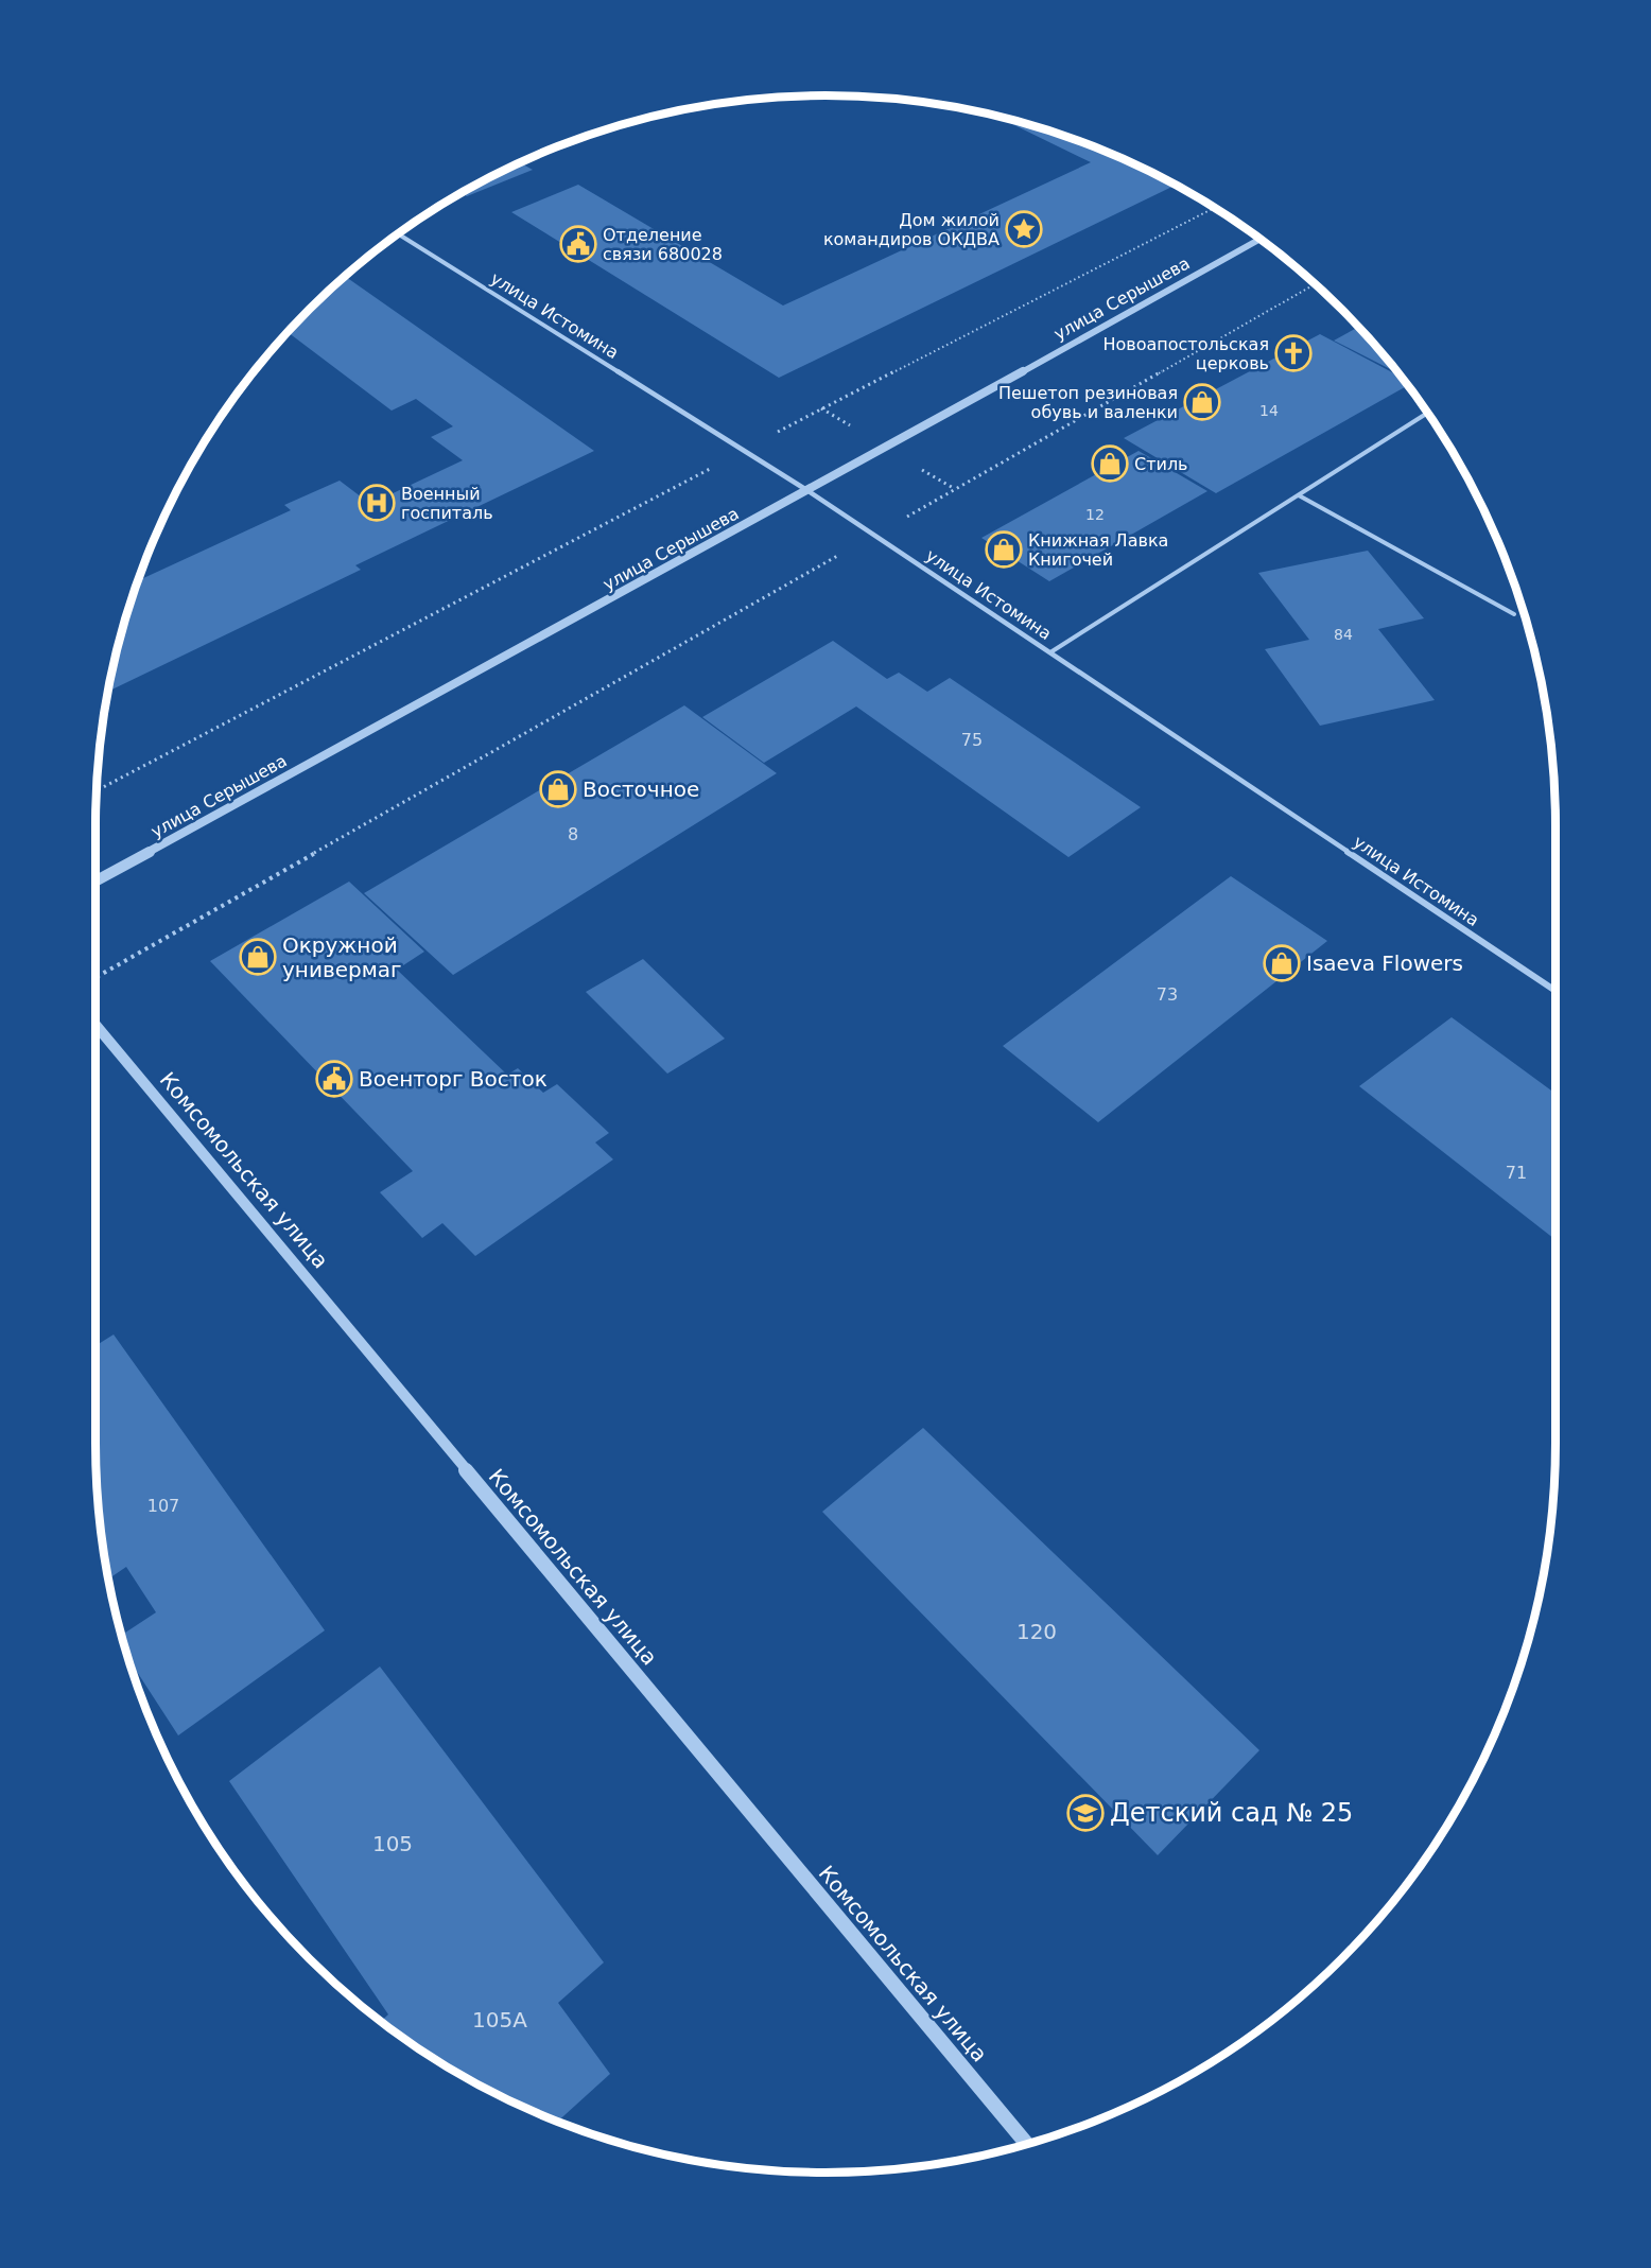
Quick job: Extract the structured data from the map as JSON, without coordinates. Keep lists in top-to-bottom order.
{
  "streets": {
    "street": ["улица Серышева", "улица Истомина", "Комсомольская улица"]
  },
  "crossings": [
    ["улица Серышева", "улица Истомина"]
  ],
  "places": {
    "place": ["Дом жилой командиров ОКДВА"],
    "public building": ["Отделение связи 680028", "Военторг Восток"],
    "church": ["Новоапостольская церковь"],
    "shop": [
      "Пешетоп резиновая обувь и валенки",
      "Стиль",
      "Книжная Лавка Книгочей",
      "Восточное",
      "Окружной универмаг",
      "Isaeva Flowers"
    ],
    "hospital": ["Военный госпиталь"],
    "school or university": ["Детский сад № 25"]
  },
  "house_numbers": [
    "14",
    "12",
    "84",
    "75",
    "8",
    "73",
    "71",
    "107",
    "120",
    "105",
    "105А"
  ]
}
